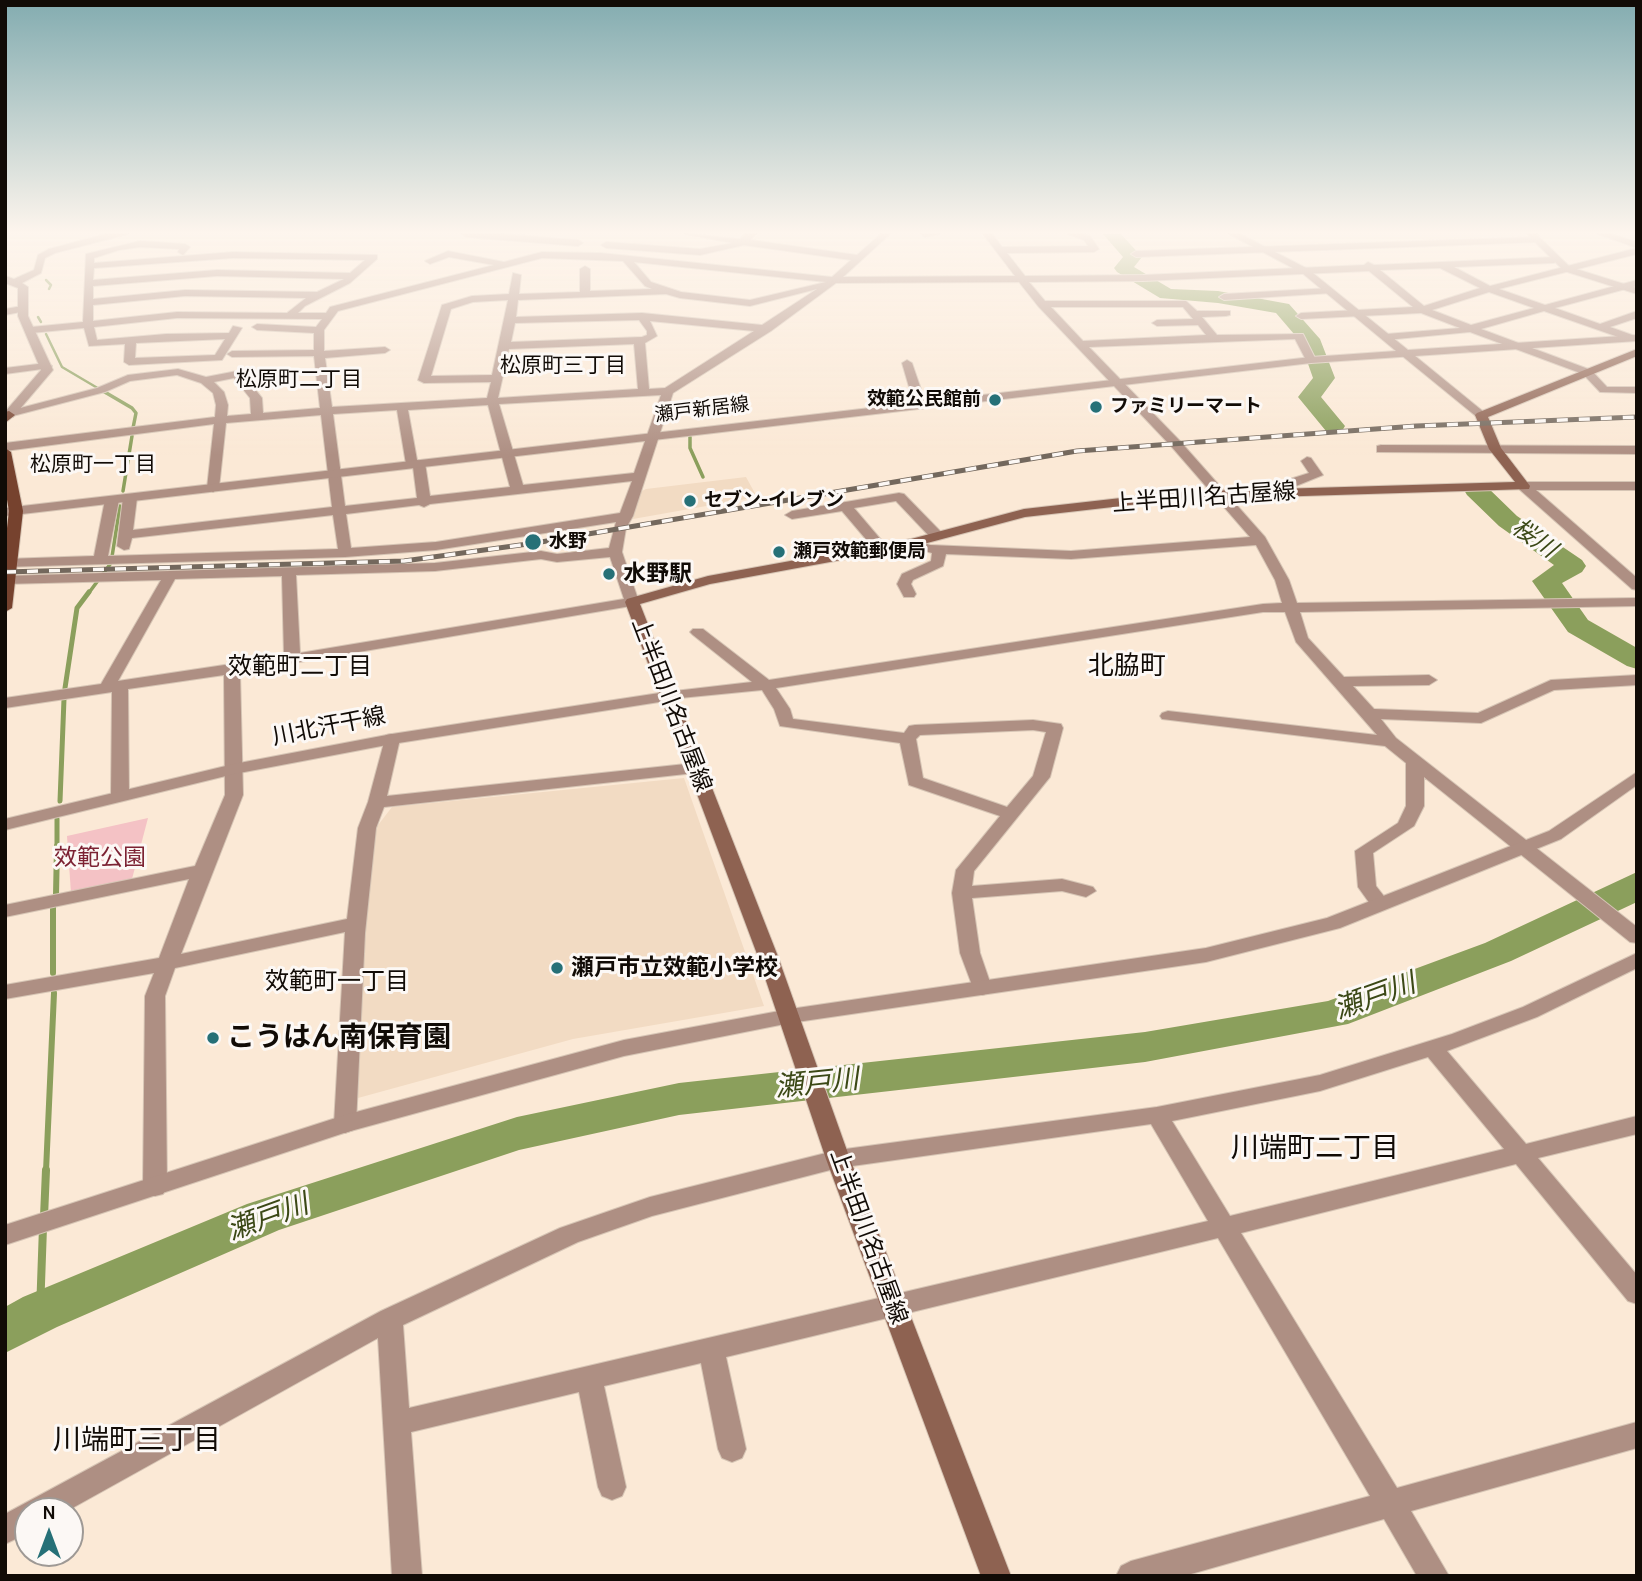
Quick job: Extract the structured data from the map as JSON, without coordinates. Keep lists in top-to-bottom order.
{
  "streets": {
    "main road": ["上半田川名古屋線"],
    "street": ["瀬戸新居線", "川北汗干線"]
  },
  "crossings": [
    ["上半田川名古屋線", "川北汗干線"]
  ],
  "districts": [
    "松原町三丁目",
    "松原町二丁目",
    "松原町一丁目",
    "效範町二丁目",
    "北脇町",
    "效範町一丁目",
    "川端町二丁目",
    "川端町三丁目"
  ],
  "water": ["桜川", "瀬戸川"],
  "parks": ["效範公園"],
  "places": [
    "效範公民館前",
    "ファミリーマート",
    "セブン-イレブン",
    "水野",
    "瀬戸效範郵便局",
    "水野駅",
    "瀬戸市立效範小学校",
    "こうはん南保育園"
  ],
  "north": "top"
}
